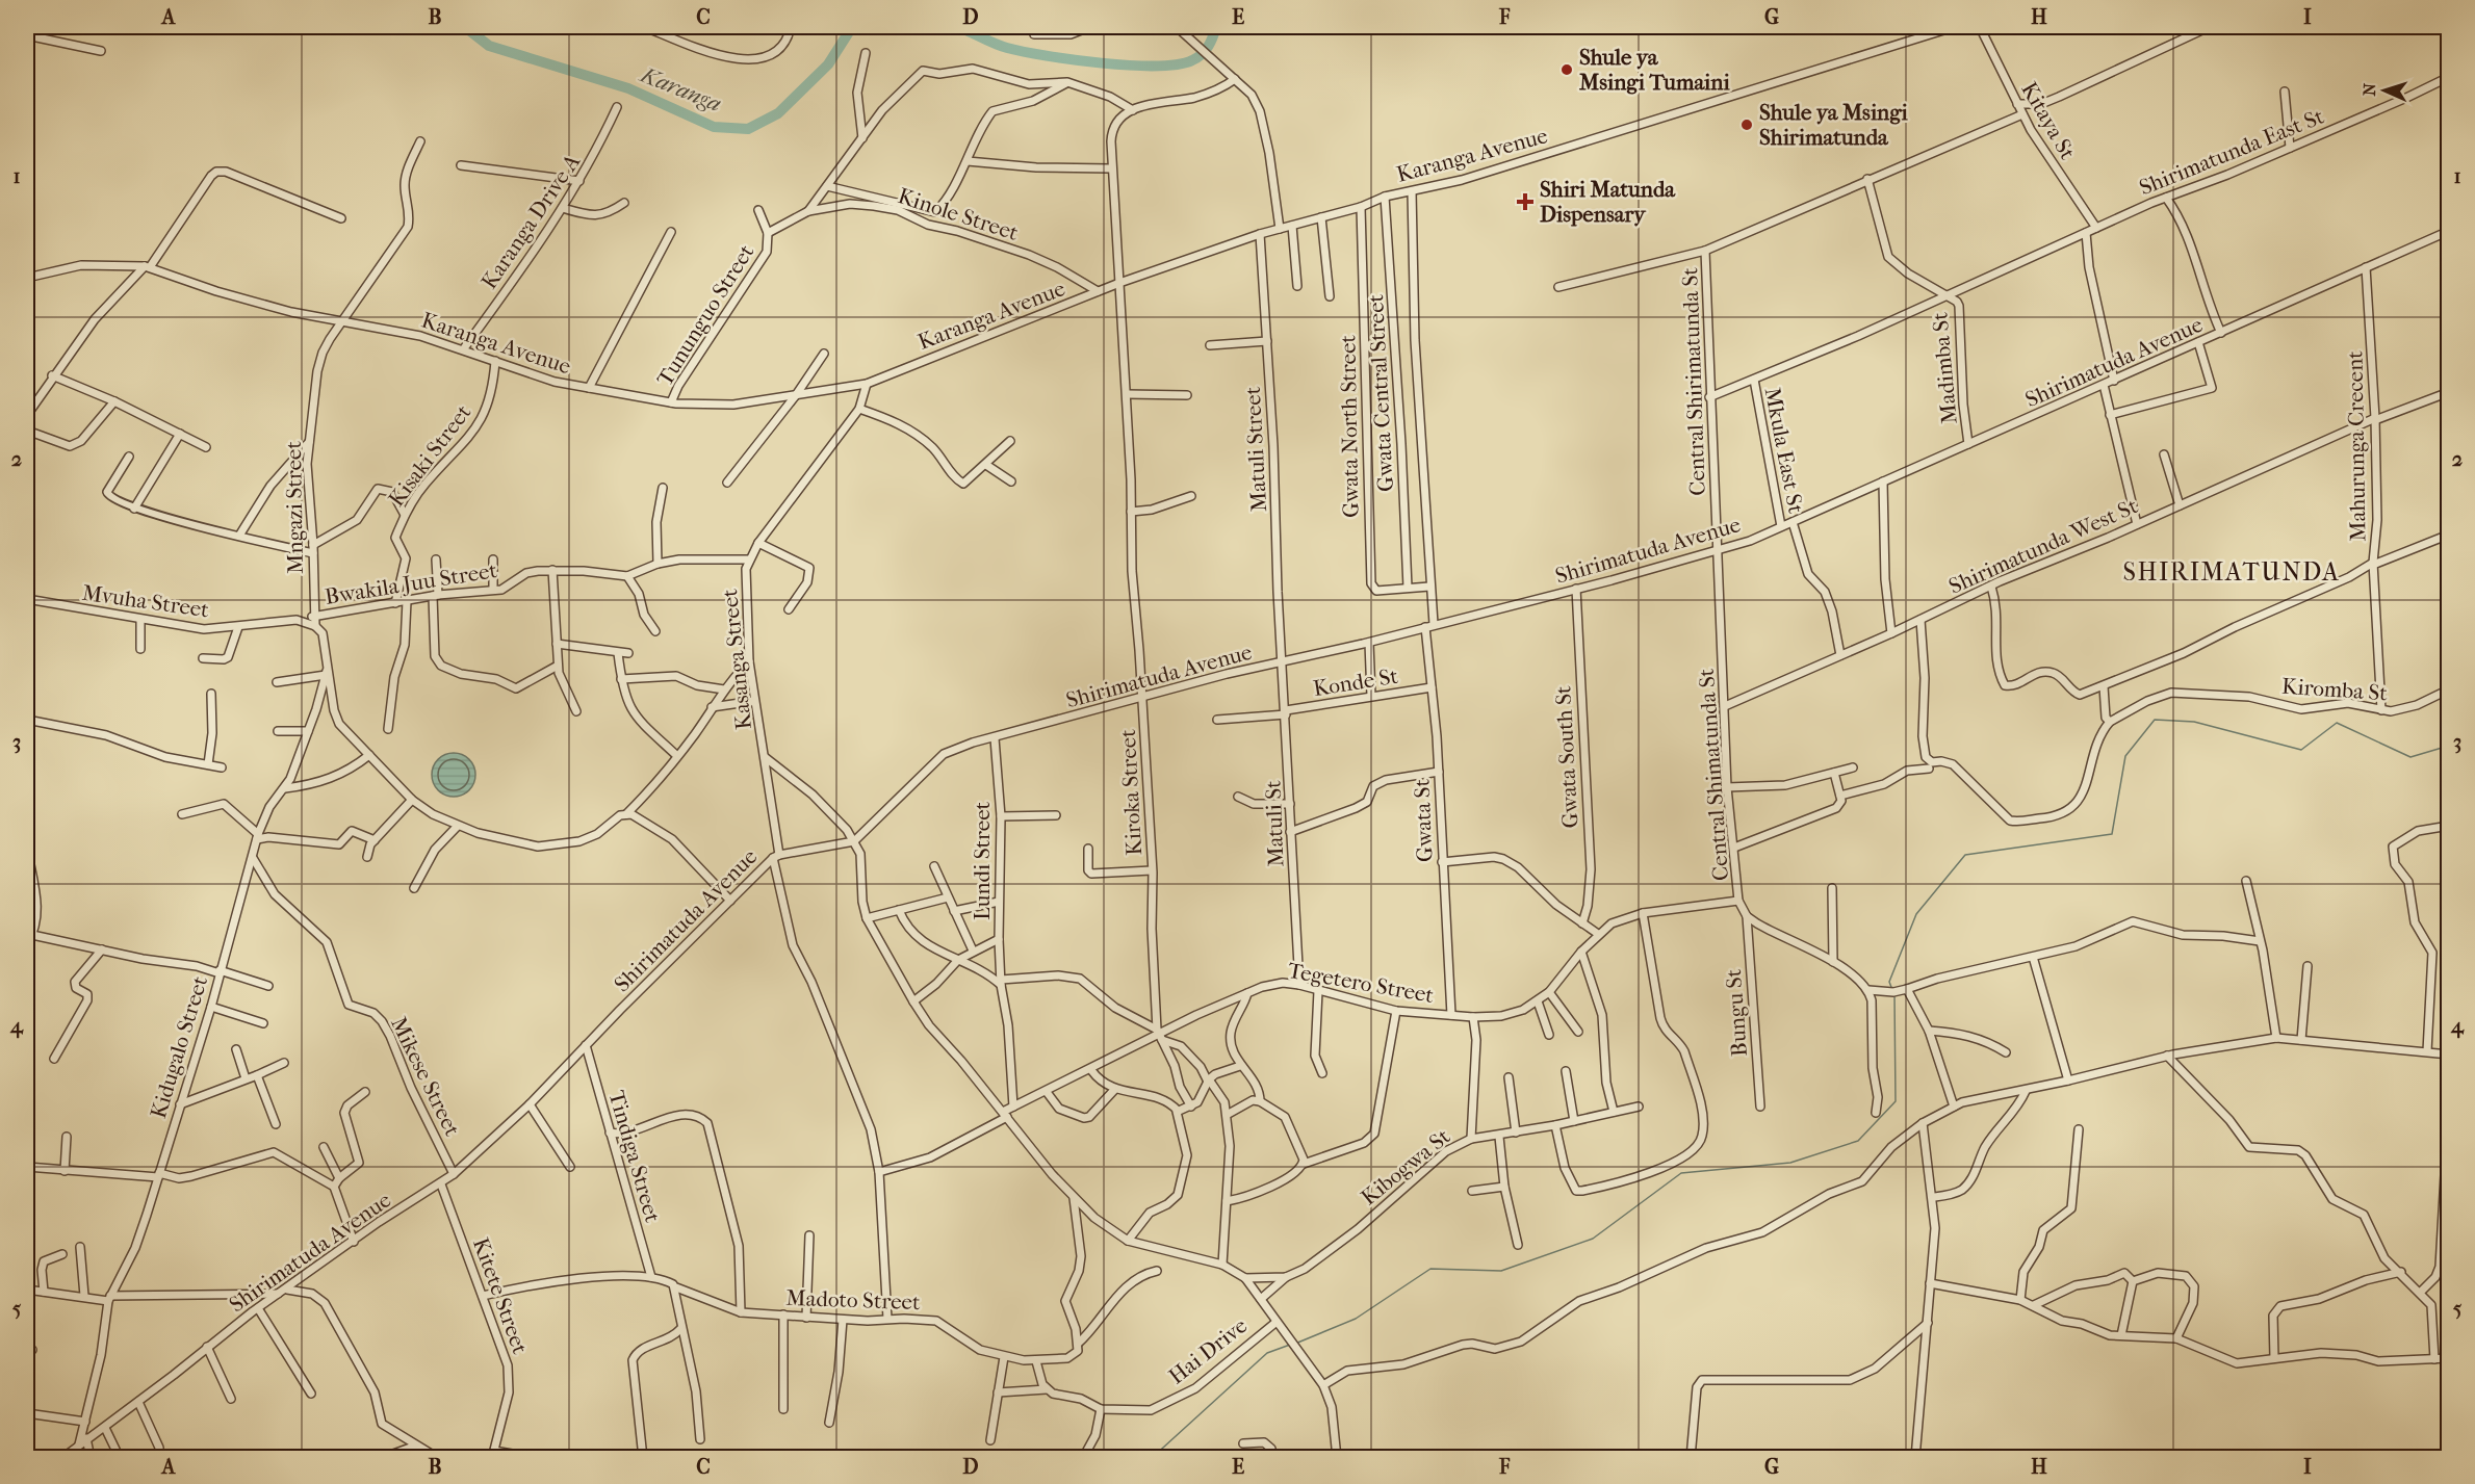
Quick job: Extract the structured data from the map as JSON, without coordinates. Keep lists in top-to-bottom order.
{
  "streets": {
    "street": [
      "Kitaya St",
      "Shirimatunda East St",
      "Karanga Avenue",
      "Kinole Street",
      "Karanga Drive A",
      "Tununguo Street",
      "Shirimatuda Avenue",
      "Madimba St",
      "Central Shirimatunda St",
      "Gwata Central Street",
      "Gwata North Street",
      "Mahurunga Crecent",
      "Matuli Street",
      "Mkula East St",
      "Kisaki Street",
      "Mngazi Street",
      "Shirimatunda West St",
      "Bwakila Juu Street",
      "Mvuha Street",
      "Kasanga Street",
      "Konde St",
      "Kiromba St",
      "Gwata South St",
      "Central Shimatunda St",
      "Kiroka Street",
      "Gwata St",
      "Matuli St",
      "Lundi Street",
      "Tegetero Street",
      "Bungu St",
      "Kidugalo Street",
      "Mikese Street",
      "Tindiga Street",
      "Kibogwa St",
      "Kitete Street",
      "Madoto Street",
      "Hai Drive"
    ]
  },
  "crossings": [
    ["Kitaya St", "Shirimatunda East St"],
    ["Shirimatunda East St", "Madimba St"],
    ["Shirimatunda East St", "Central Shirimatunda St"],
    ["Shirimatunda East St", "Mkula East St"],
    ["Karanga Avenue", "Kinole Street"],
    ["Karanga Avenue", "Karanga Drive A"],
    ["Karanga Avenue", "Tununguo Street"],
    ["Karanga Avenue", "Gwata Central Street"],
    ["Karanga Avenue", "Gwata North Street"],
    ["Karanga Avenue", "Matuli Street"],
    ["Karanga Avenue", "Kisaki Street"],
    ["Karanga Avenue", "Mngazi Street"],
    ["Karanga Avenue", "Kasanga Street"],
    ["Karanga Avenue", "Kiroka Street"],
    ["Karanga Avenue", "Gwata St"],
    ["Kinole Street", "Tununguo Street"],
    ["Shirimatuda Avenue", "Madimba St"],
    ["Shirimatuda Avenue", "Central Shirimatunda St"],
    ["Shirimatuda Avenue", "Mahurunga Crecent"],
    ["Shirimatuda Avenue", "Matuli Street"],
    ["Shirimatuda Avenue", "Mkula East St"],
    ["Shirimatuda Avenue", "Kasanga Street"],
    ["Shirimatuda Avenue", "Gwata South St"],
    ["Shirimatuda Avenue", "Central Shimatunda St"],
    ["Shirimatuda Avenue", "Kiroka Street"],
    ["Shirimatuda Avenue", "Gwata St"],
    ["Shirimatuda Avenue", "Matuli St"],
    ["Shirimatuda Avenue", "Lundi Street"],
    ["Shirimatuda Avenue", "Kidugalo Street"],
    ["Shirimatuda Avenue", "Mikese Street"],
    ["Shirimatuda Avenue", "Tindiga Street"],
    ["Shirimatuda Avenue", "Kitete Street"],
    ["Central Shirimatunda St", "Central Shimatunda St"],
    ["Gwata Central Street", "Gwata North Street"],
    ["Gwata North Street", "Gwata St"],
    ["Mahurunga Crecent", "Shirimatunda West St"],
    ["Matuli Street", "Matuli St"],
    ["Kisaki Street", "Bwakila Juu Street"],
    ["Mngazi Street", "Bwakila Juu Street"],
    ["Mngazi Street", "Mvuha Street"],
    ["Shirimatunda West St", "Central Shimatunda St"],
    ["Bwakila Juu Street", "Mvuha Street"],
    ["Bwakila Juu Street", "Kasanga Street"],
    ["Kasanga Street", "Tegetero Street"],
    ["Kasanga Street", "Madoto Street"],
    ["Konde St", "Gwata St"],
    ["Konde St", "Matuli St"],
    ["Central Shimatunda St", "Tegetero Street"],
    ["Central Shimatunda St", "Bungu St"],
    ["Kiroka Street", "Tegetero Street"],
    ["Gwata St", "Tegetero Street"],
    ["Matuli St", "Tegetero Street"],
    ["Lundi Street", "Tegetero Street"],
    ["Kidugalo Street", "Mikese Street"]
  ],
  "districts": ["SHIRIMATUNDA"],
  "water": ["Karanga"],
  "places": {
    "other": ["Shule ya Msingi Tumaini", "Shule ya Msingi Shirimatunda"],
    "health": ["Shiri Matunda Dispensary"]
  },
  "north": "left",
  "grid": {
    "columns": [
      "A",
      "B",
      "C",
      "D",
      "E",
      "F",
      "G",
      "H",
      "I"
    ],
    "rows": [
      "1",
      "2",
      "3",
      "4",
      "5"
    ]
  }
}
